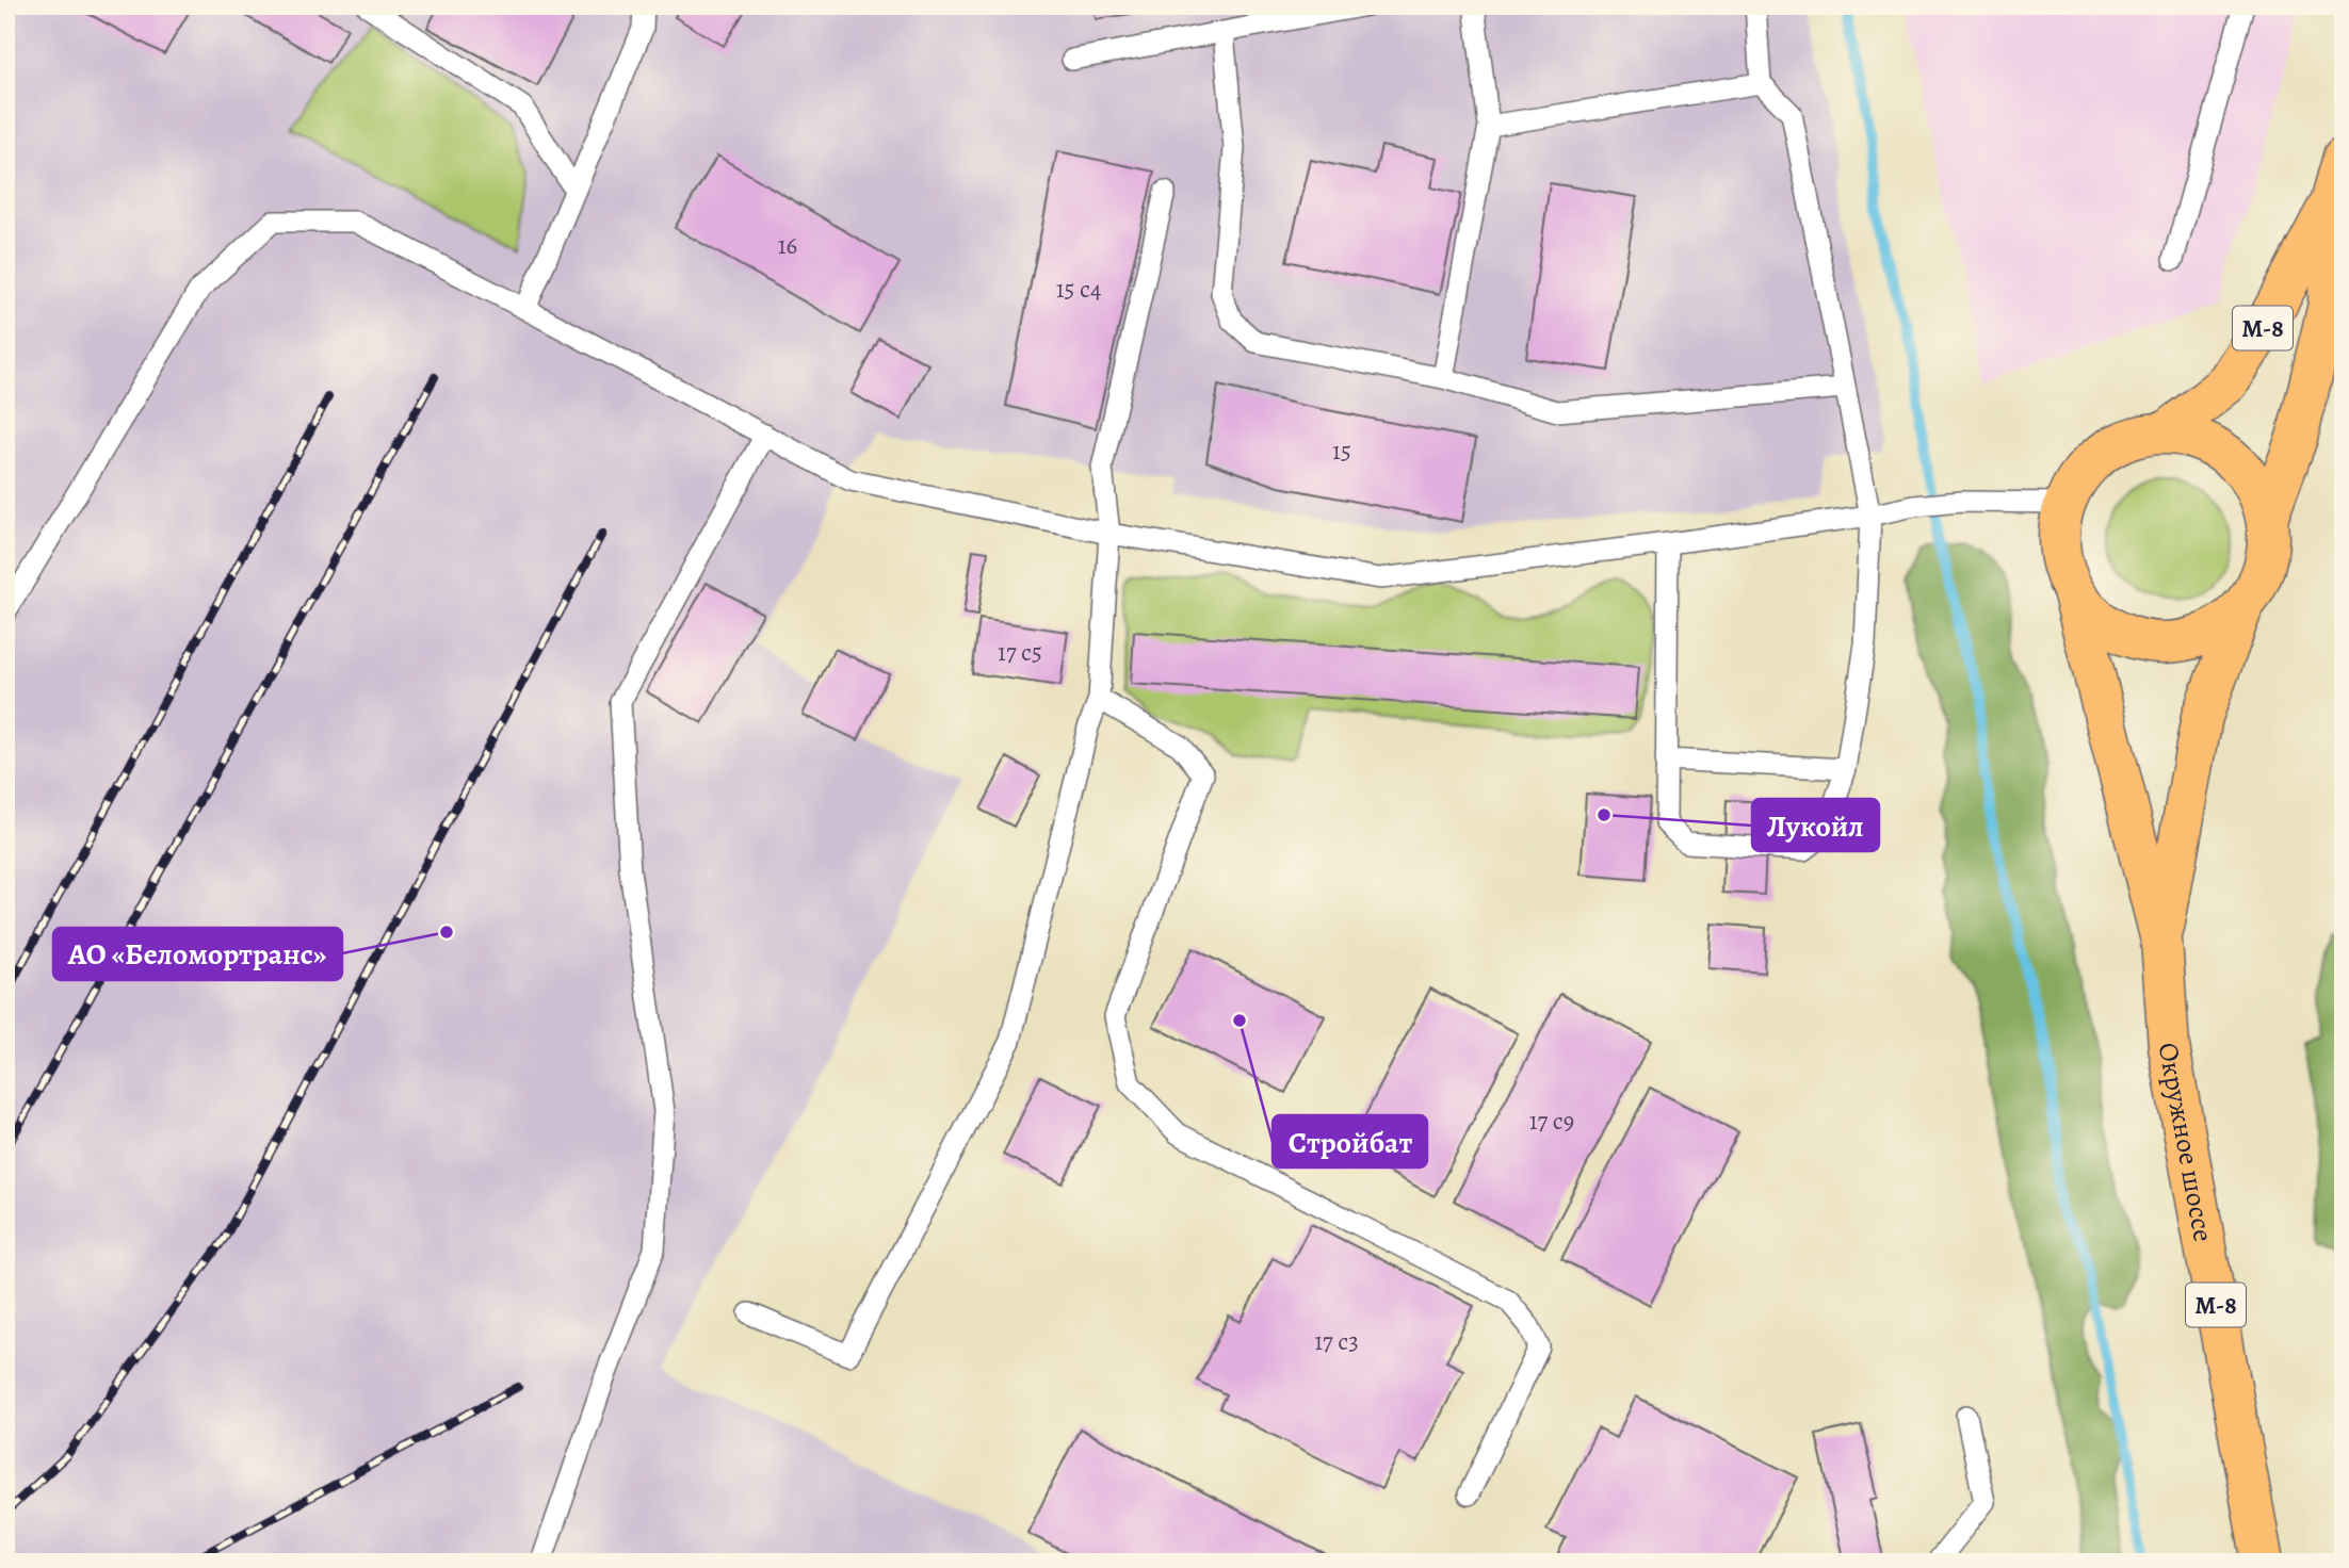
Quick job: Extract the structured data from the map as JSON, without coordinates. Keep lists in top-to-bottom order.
{
  "streets": {
    "main road": ["М-8", "Окружное шоссе"]
  },
  "crossings": [
    ["М-8", "Окружное шоссе"]
  ],
  "places": ["Лукойл", "АО «Беломортранс»", "Стройбат"],
  "house_numbers": [
    "16",
    "15 с4",
    "15",
    "17 с5",
    "17 с9",
    "17 с3"
  ]
}
